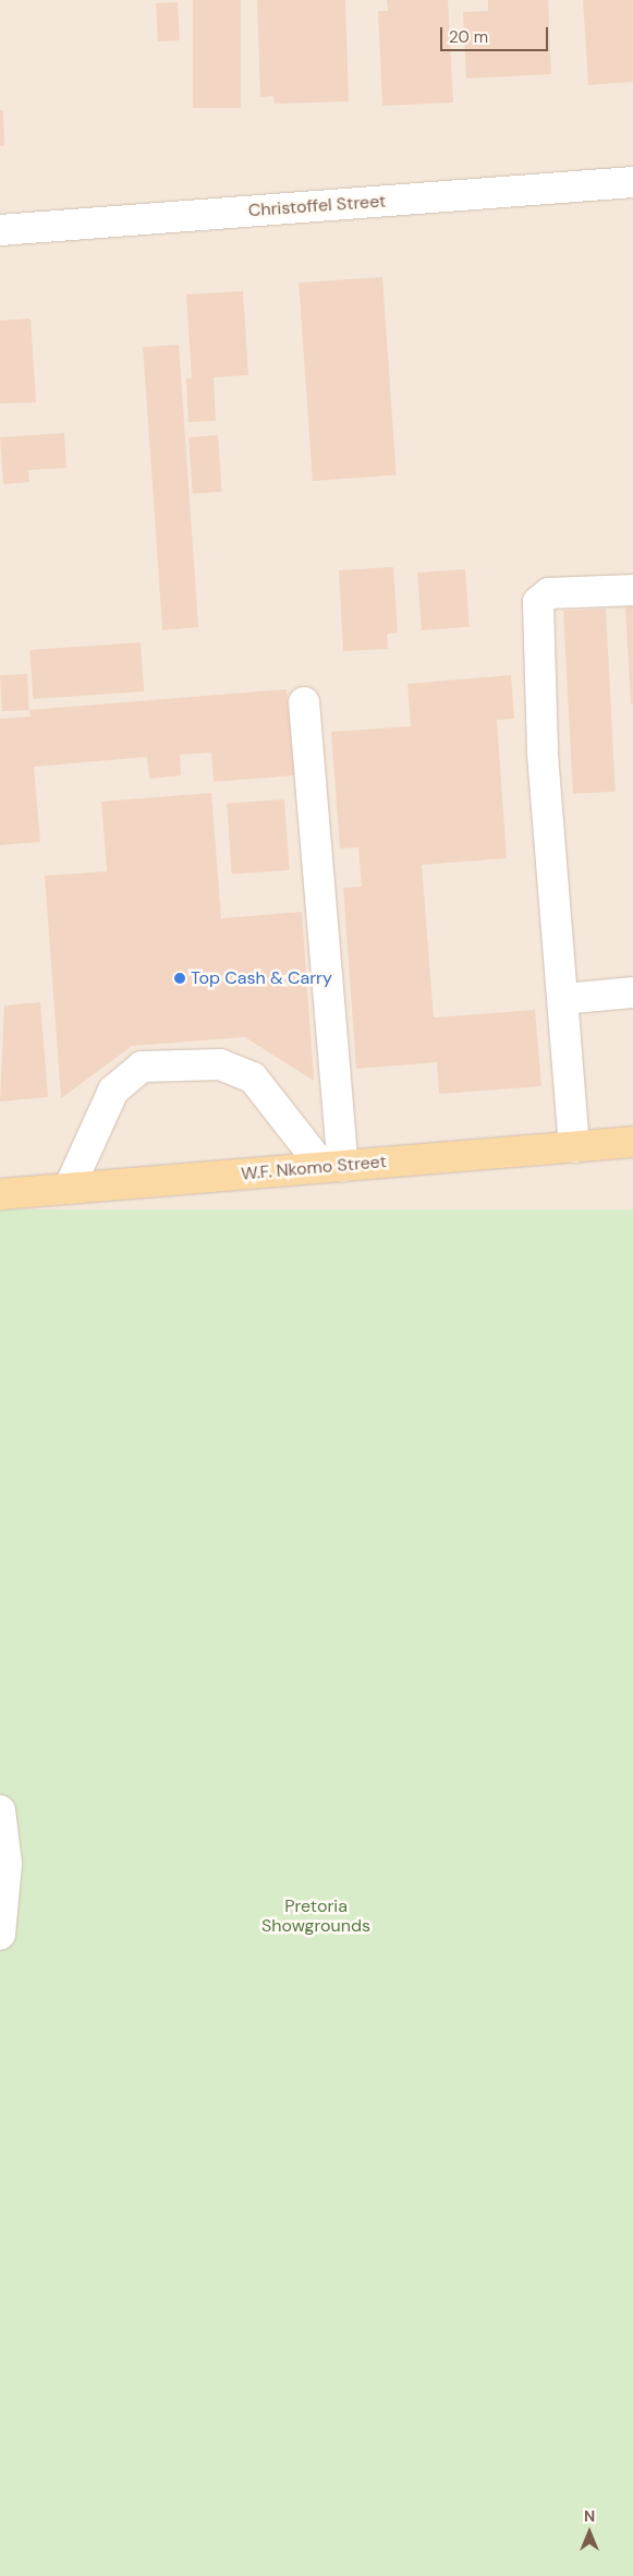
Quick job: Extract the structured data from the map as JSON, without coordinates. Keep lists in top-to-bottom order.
{
  "streets": {
    "main road": ["W.F. Nkomo Street"],
    "street": ["Christoffel Street"]
  },
  "parks": ["Pretoria Showgrounds"],
  "places": ["Top Cash & Carry"],
  "scale_bar": "20 m",
  "north": "top"
}
